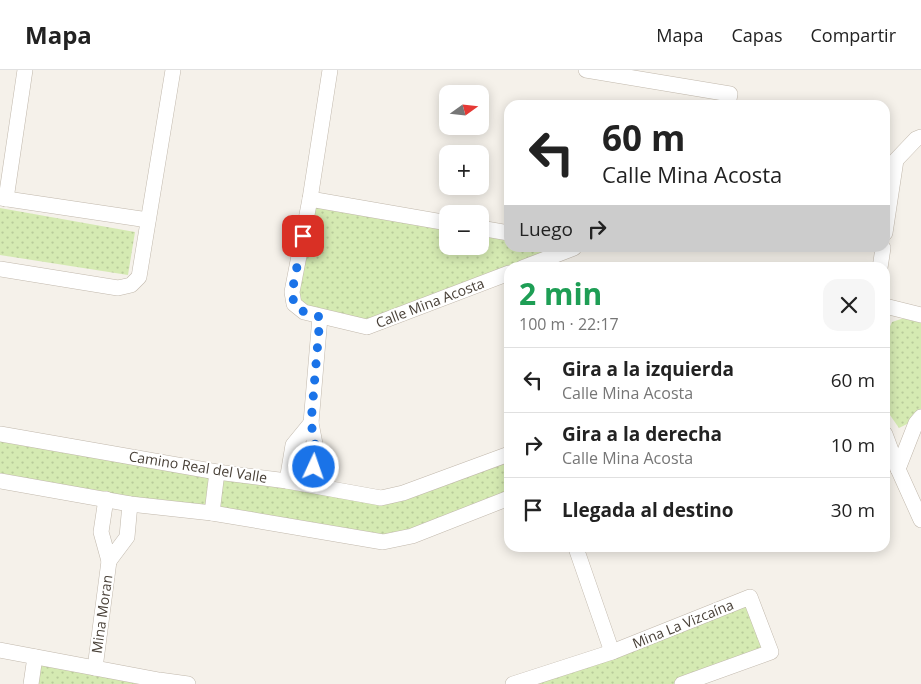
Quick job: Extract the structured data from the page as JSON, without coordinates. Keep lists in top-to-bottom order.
{
  "streets": {
    "street": [
      "Calle Mina Acosta",
      "Camino Real del Valle",
      "Mina Moran",
      "Mina La Vizcaína"
    ]
  },
  "north": "right",
  "page": {
    "header": "Mapa",
    "nav": ["Mapa", "Capas", "Compartir"],
    "map_buttons": ["+", "−"],
    "turn": ["60 m", "Calle Mina Acosta"],
    "then": "Luego",
    "heading": ["2 min", "100 m · 22:17"],
    "list": [
      {
        "name": "Gira a la izquierda",
        "note": "Calle Mina Acosta",
        "value": "60 m"
      },
      {
        "name": "Gira a la derecha",
        "note": "Calle Mina Acosta",
        "value": "10 m"
      },
      {
        "name": "Llegada al destino",
        "value": "30 m"
      }
    ]
  }
}
